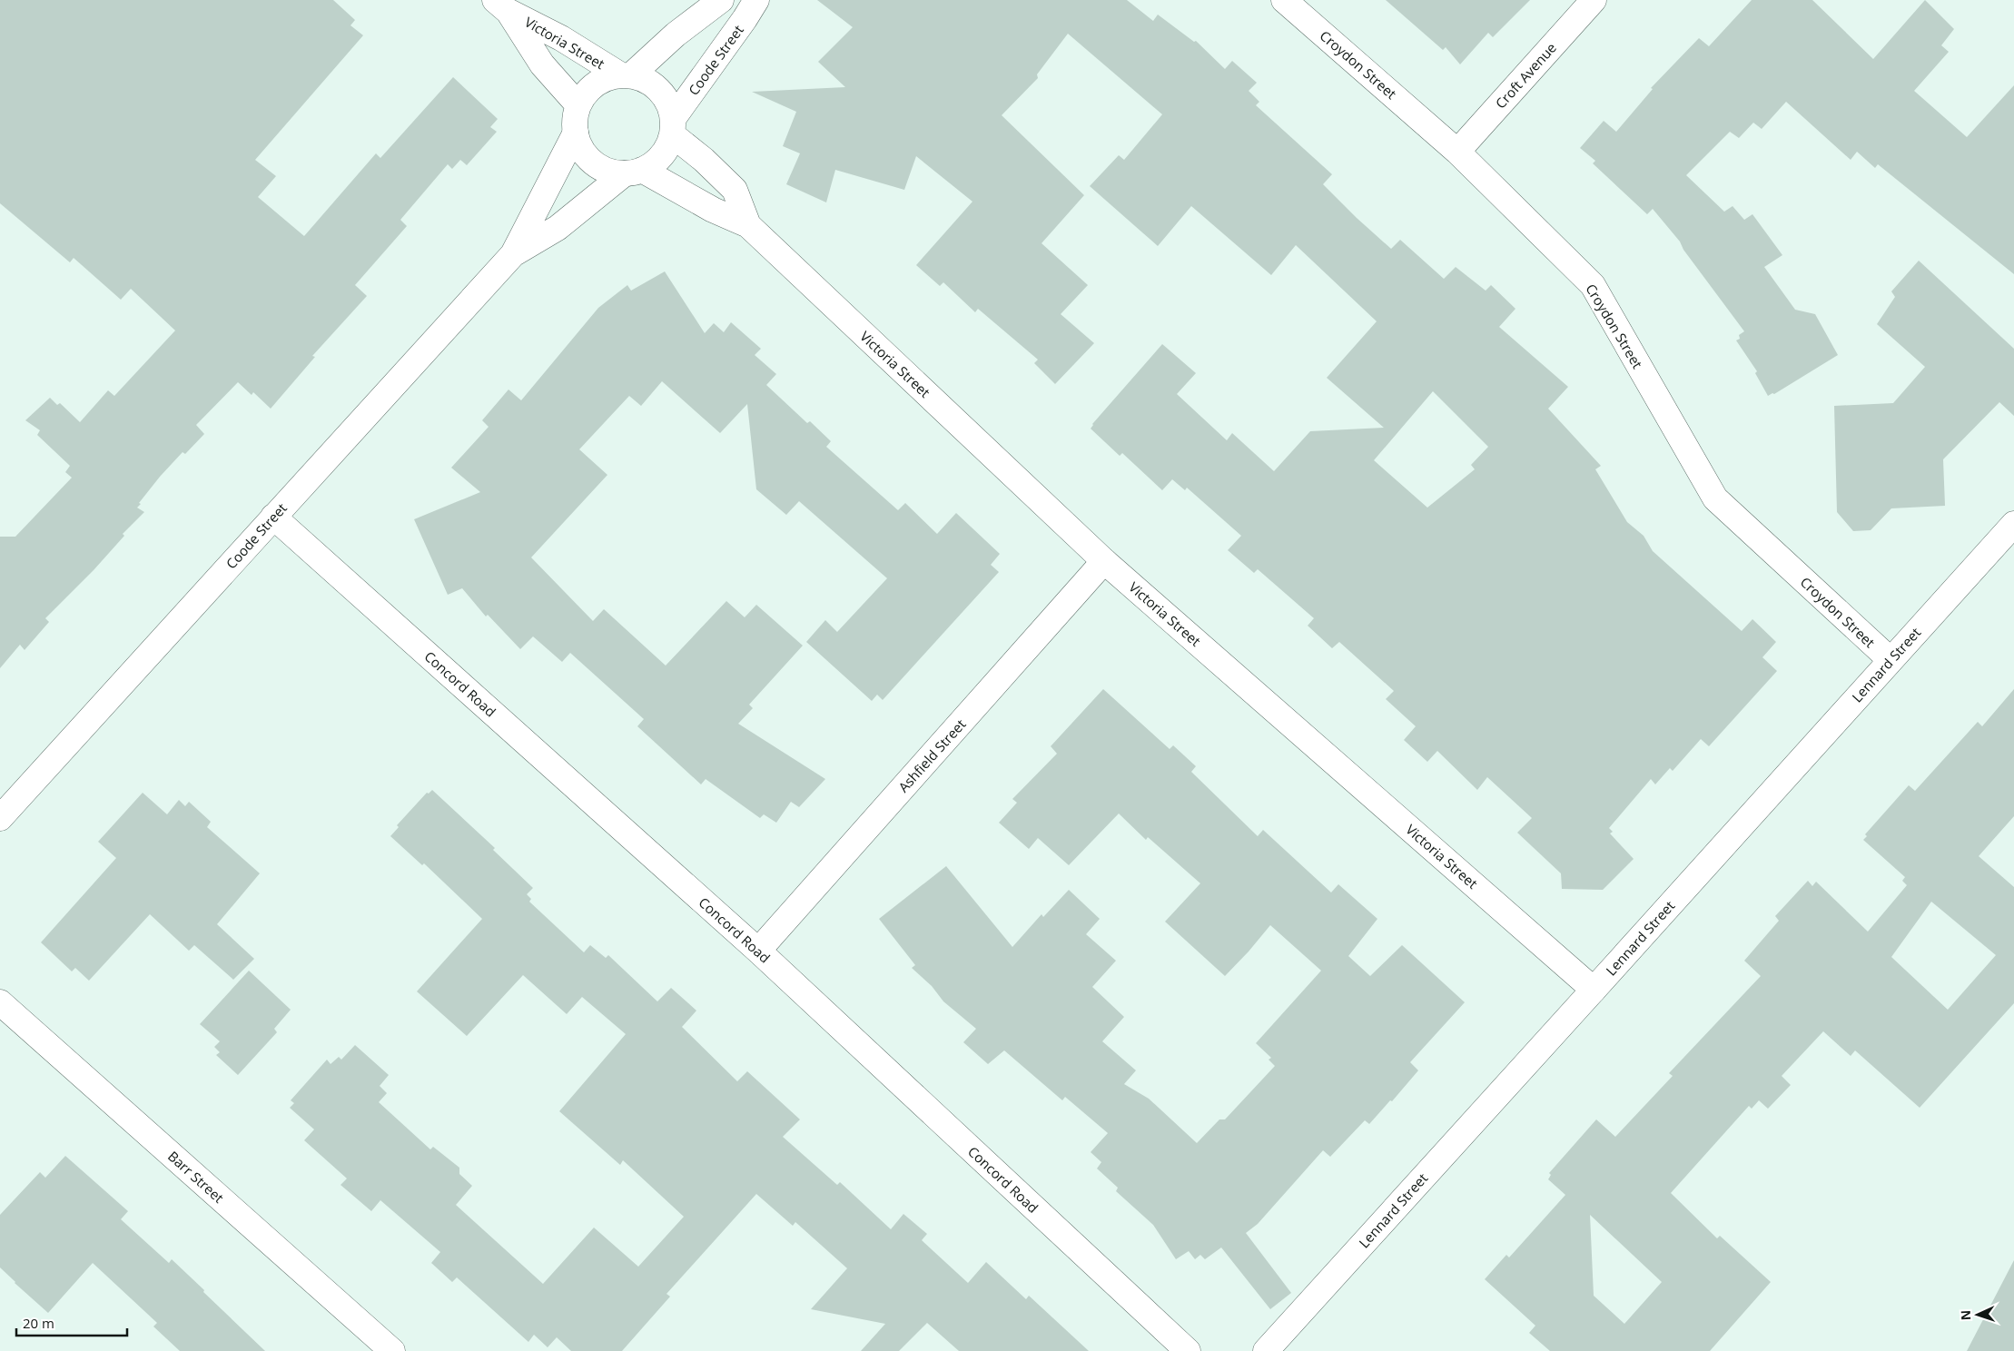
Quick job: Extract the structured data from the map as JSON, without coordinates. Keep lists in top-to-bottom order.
{
  "streets": {
    "street": [
      "Victoria Street",
      "Coode Street",
      "Croydon Street",
      "Croft Avenue",
      "Lennard Street",
      "Concord Road",
      "Ashfield Street",
      "Barr Street"
    ]
  },
  "crossings": [
    ["Victoria Street", "Coode Street"],
    ["Victoria Street", "Lennard Street"],
    ["Victoria Street", "Ashfield Street"],
    ["Coode Street", "Concord Road"],
    ["Croydon Street", "Croft Avenue"],
    ["Croydon Street", "Lennard Street"],
    ["Concord Road", "Ashfield Street"]
  ],
  "scale_bar": "20 m",
  "north": "left"
}
